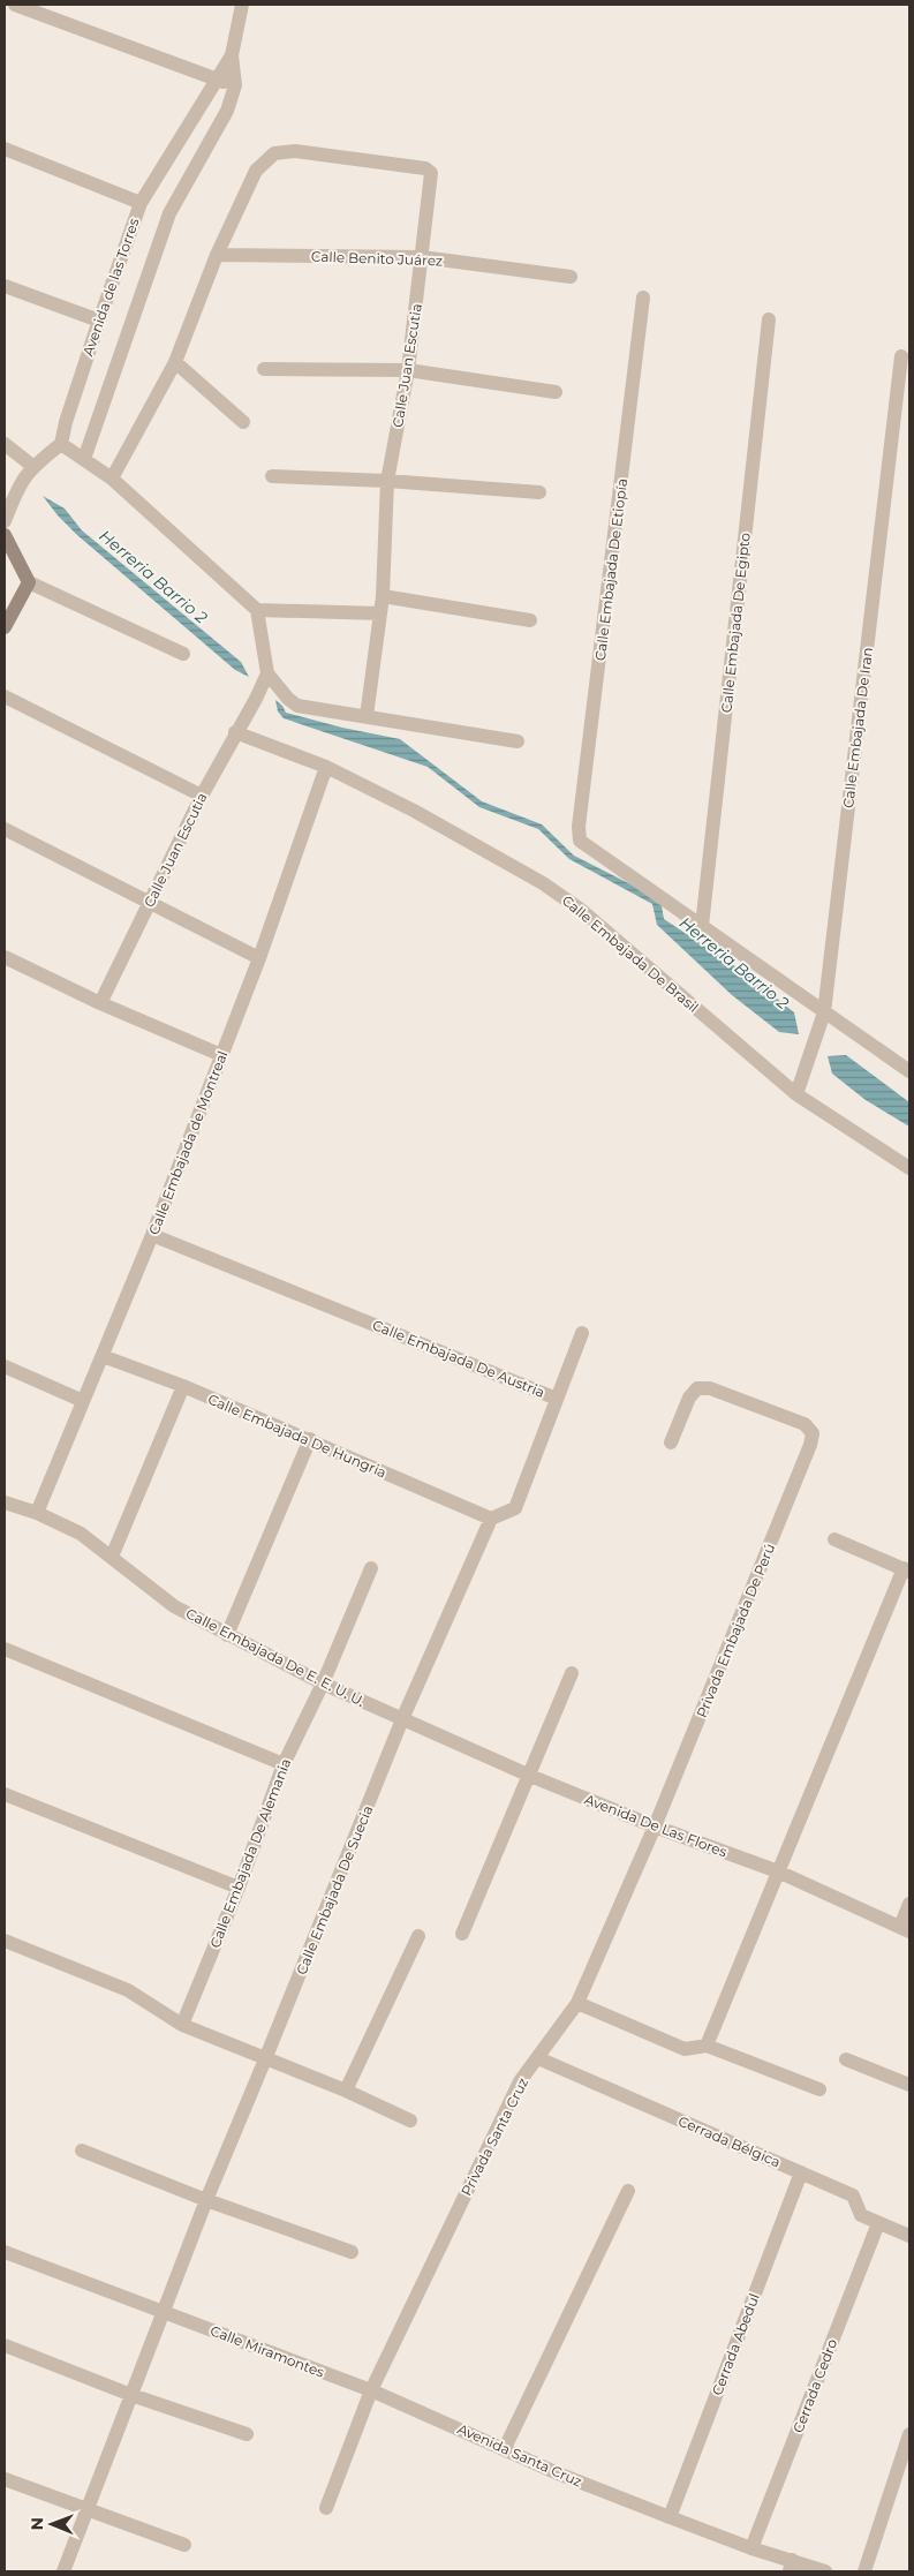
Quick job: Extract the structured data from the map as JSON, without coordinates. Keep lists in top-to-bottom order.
{
  "streets": {
    "street": [
      "Calle Benito Juárez",
      "Avenida de las Torres",
      "Calle Juan Escutia",
      "Calle Embajada De Etiopía",
      "Calle Embajada De Egipto",
      "Calle Embajada De Iran",
      "Calle Embajada De Brasil",
      "Calle Embajada de Montreal",
      "Calle Embajada De Austria",
      "Calle Embajada De Hungria",
      "Privada Embajada De Perú",
      "Calle Embajada De E. E. U. U.",
      "Avenida De Las Flores",
      "Calle Embajada De Alemania",
      "Calle Embajada De Suecia",
      "Privada Santa Cruz",
      "Cerrada Bélgica",
      "Cerrada Abedul",
      "Calle Miramontes",
      "Cerrada Cedro",
      "Avenida Santa Cruz"
    ]
  },
  "crossings": [
    ["Calle Benito Juárez", "Calle Juan Escutia"],
    ["Calle Juan Escutia", "Calle Embajada De Brasil"],
    ["Calle Embajada De Etiopía", "Calle Embajada De Egipto"],
    ["Calle Embajada De Iran", "Calle Embajada De Brasil"],
    ["Calle Embajada De Brasil", "Calle Embajada de Montreal"],
    ["Calle Embajada de Montreal", "Calle Embajada De Austria"],
    ["Calle Embajada de Montreal", "Calle Embajada De Hungria"],
    ["Calle Embajada de Montreal", "Calle Embajada De E. E. U. U."],
    ["Calle Embajada De Austria", "Calle Embajada De Hungria"],
    ["Privada Embajada De Perú", "Avenida De Las Flores"],
    ["Privada Embajada De Perú", "Privada Santa Cruz"],
    ["Calle Embajada De E. E. U. U.", "Avenida De Las Flores"],
    ["Calle Embajada De E. E. U. U.", "Calle Embajada De Alemania"],
    ["Calle Embajada De E. E. U. U.", "Calle Embajada De Suecia"],
    ["Avenida De Las Flores", "Calle Embajada De Suecia"],
    ["Avenida De Las Flores", "Privada Santa Cruz"],
    ["Calle Embajada De Suecia", "Calle Miramontes"],
    ["Privada Santa Cruz", "Cerrada Bélgica"],
    ["Privada Santa Cruz", "Calle Miramontes"],
    ["Privada Santa Cruz", "Avenida Santa Cruz"],
    ["Cerrada Bélgica", "Cerrada Abedul"],
    ["Cerrada Bélgica", "Cerrada Cedro"],
    ["Cerrada Abedul", "Avenida Santa Cruz"],
    ["Calle Miramontes", "Avenida Santa Cruz"],
    ["Cerrada Cedro", "Avenida Santa Cruz"]
  ],
  "water": ["Herreria Barrio 2"],
  "north": "left"
}
